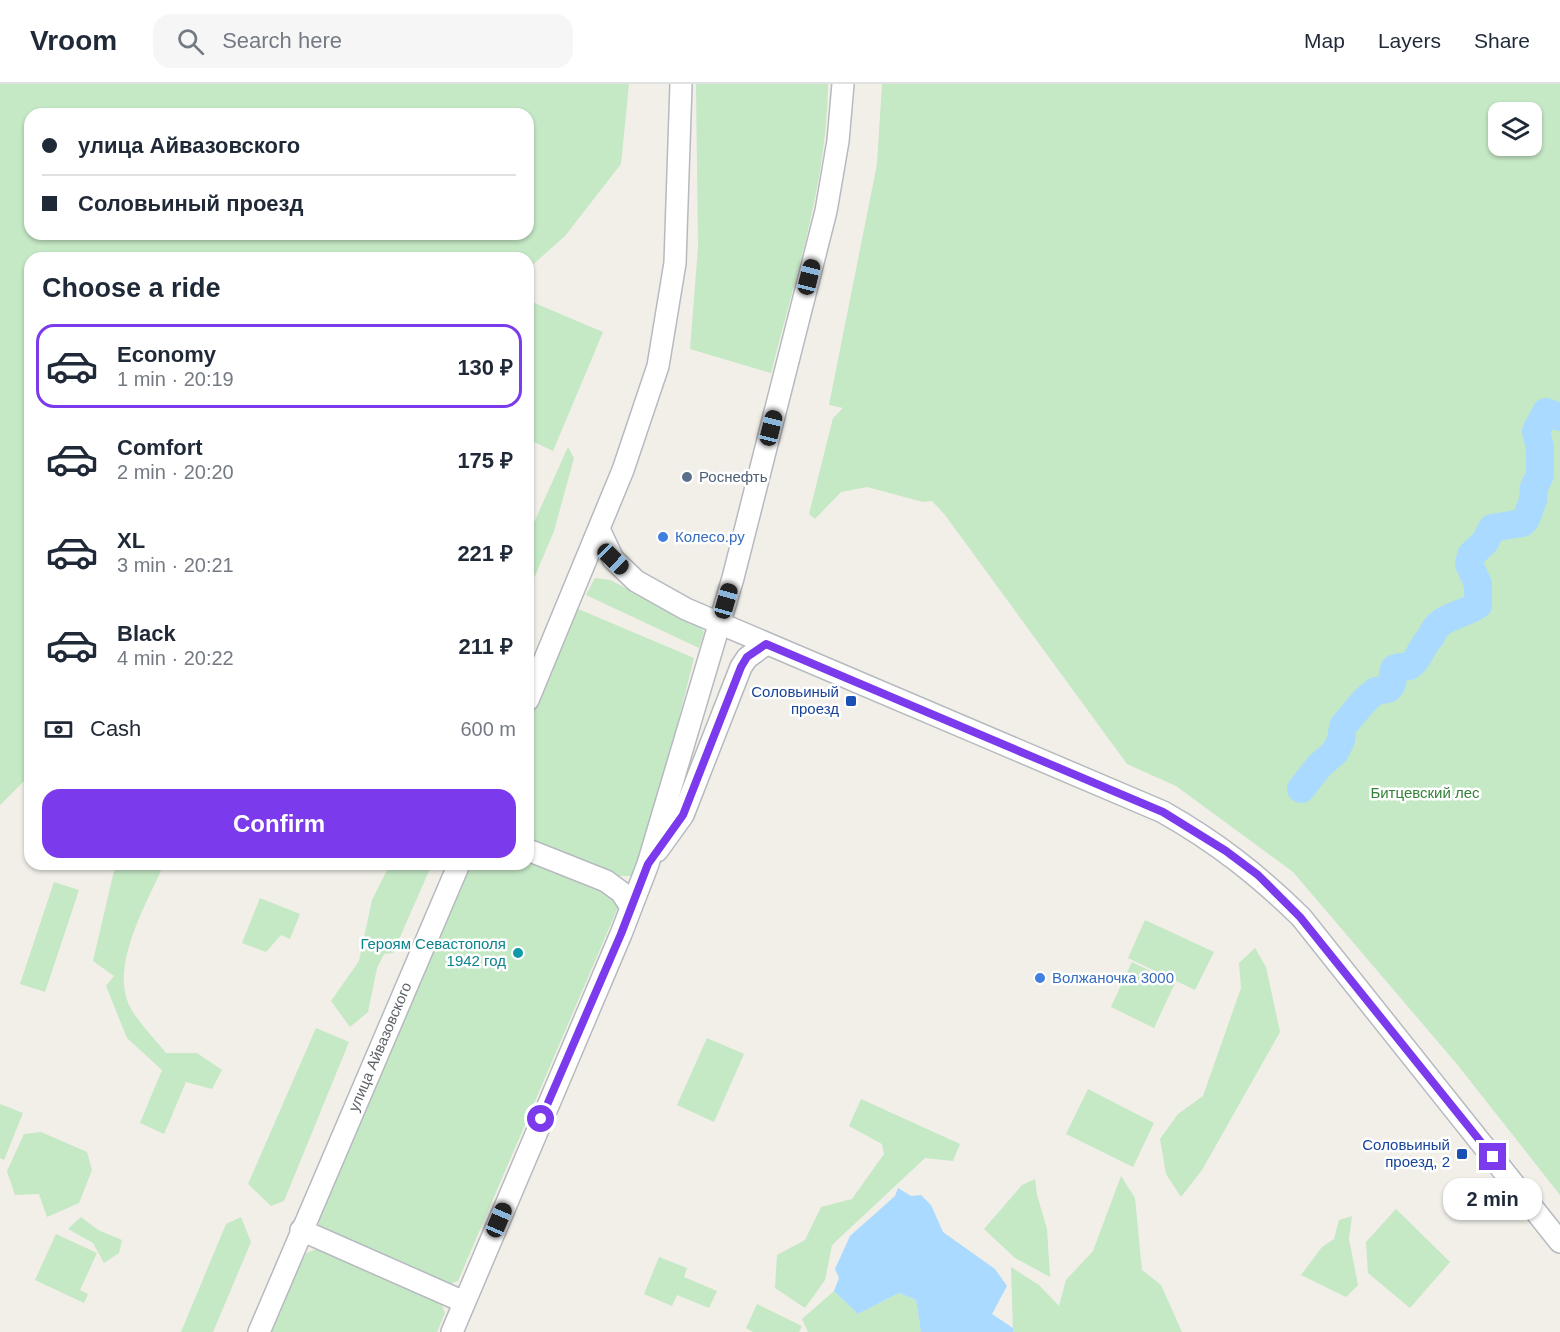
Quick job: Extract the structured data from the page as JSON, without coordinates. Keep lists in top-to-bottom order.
{
  "streets": {
    "main road": ["улица Айвазовского"]
  },
  "parks": ["Битцевский лес"],
  "places": {
    "other": [
      "Роснефть",
      "Колесо.ру",
      "Героям Севастополя 1942 год",
      "Волжаночка 3000"
    ],
    "transit": ["Соловьиный проезд", "Соловьиный проезд, 2"]
  },
  "page": {
    "header": "Vroom",
    "search": "Search here",
    "nav": ["Map", "Layers", "Share"],
    "banner": ["улица Айвазовского", "Соловьиный проезд"],
    "heading": "Choose a ride",
    "list": [
      {
        "name": "Economy",
        "note": "1 min · 20:19",
        "value": "130 ₽"
      },
      {
        "name": "Comfort",
        "note": "2 min · 20:20",
        "value": "175 ₽"
      },
      {
        "name": "XL",
        "note": "3 min · 20:21",
        "value": "221 ₽"
      },
      {
        "name": "Black",
        "note": "4 min · 20:22",
        "value": "211 ₽"
      }
    ],
    "pay": ["Cash", "600 m"],
    "buttons": "Confirm",
    "bubble": "2 min"
  }
}
